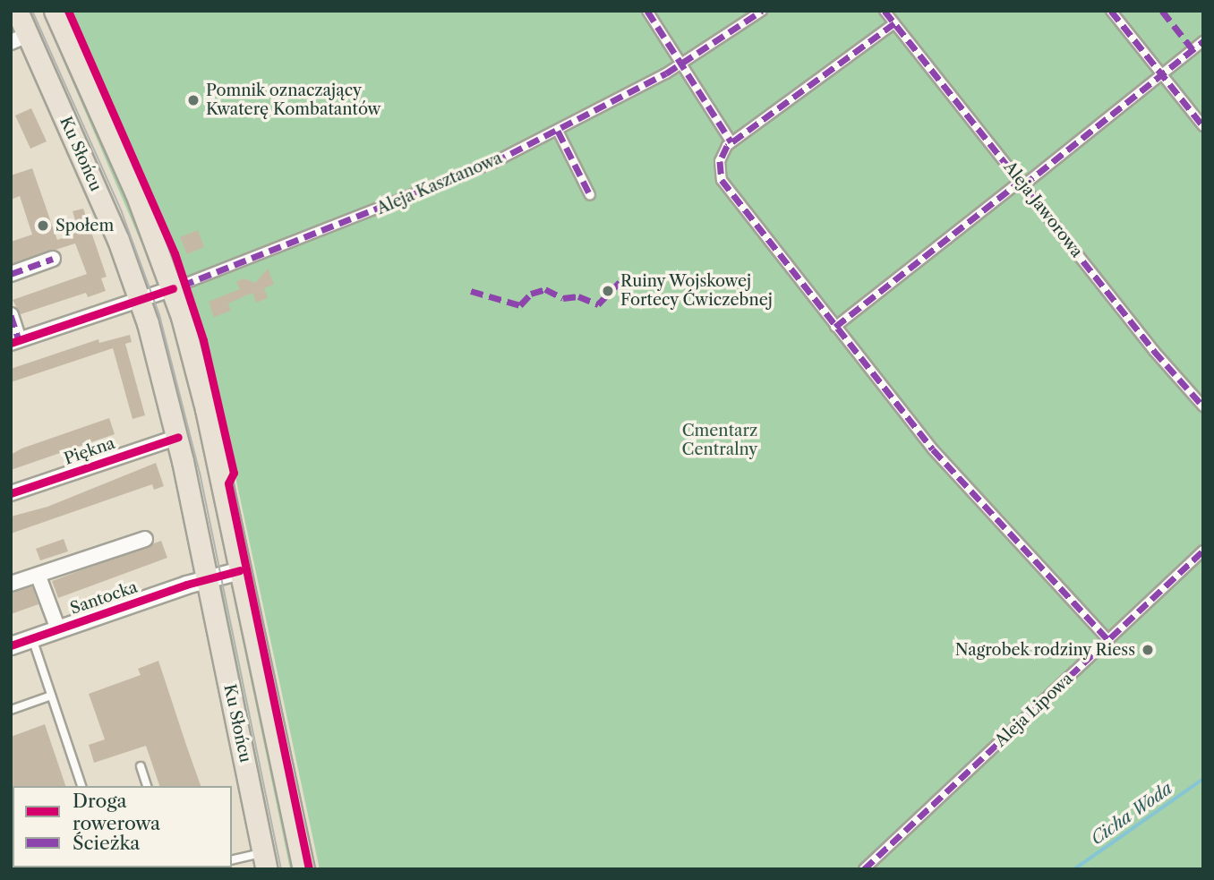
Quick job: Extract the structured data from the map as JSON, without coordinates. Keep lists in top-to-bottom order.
{
  "streets": {
    "main road": ["Ku Słońcu"],
    "street": [
      "Aleja Kasztanowa",
      "Aleja Jaworowa",
      "Piękna",
      "Santocka",
      "Aleja Lipowa"
    ]
  },
  "crossings": [
    ["Ku Słońcu", "Piękna"],
    ["Ku Słońcu", "Santocka"]
  ],
  "water": ["Cicha Woda"],
  "parks": ["Cmentarz Centralny"],
  "places": [
    "Pomnik oznaczający Kwaterę Kombatantów",
    "Społem",
    "Ruiny Wojskowej Fortecy Ćwiczebnej",
    "Nagrobek rodziny Riess"
  ],
  "legend": ["Droga rowerowa", "Ścieżka"]
}
